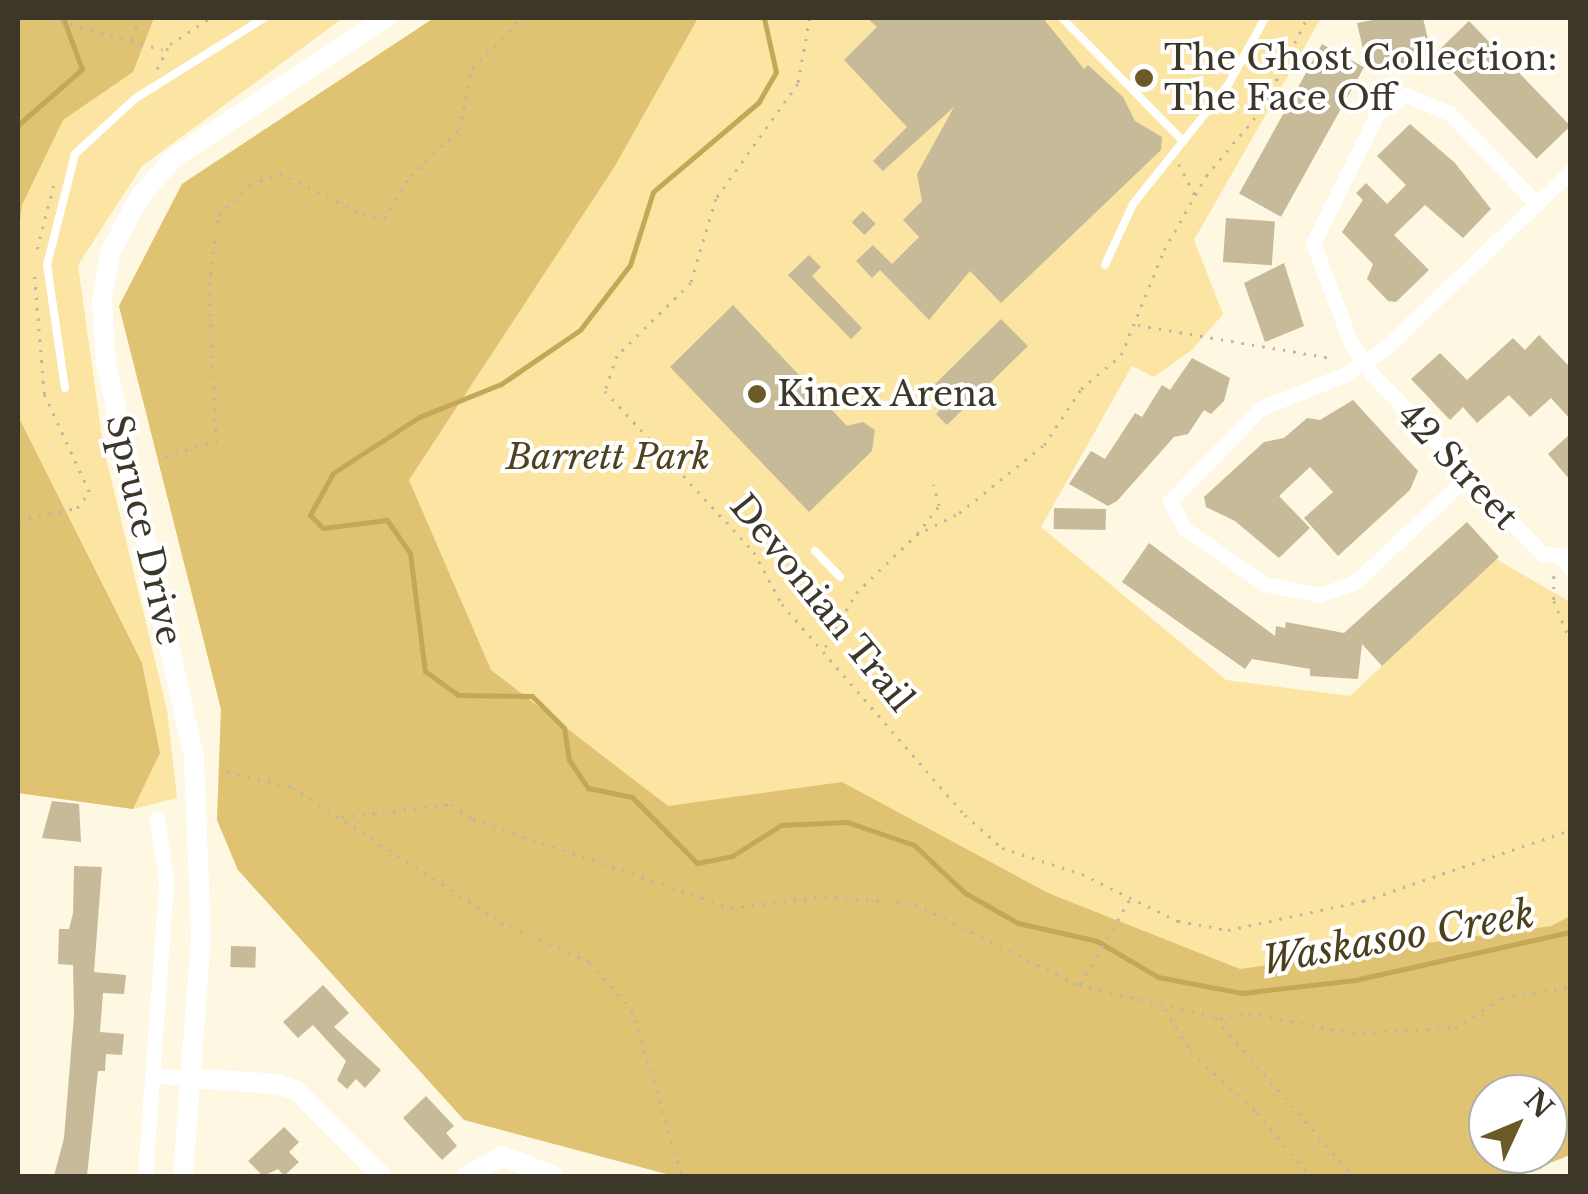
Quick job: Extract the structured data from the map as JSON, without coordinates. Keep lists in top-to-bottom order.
{
  "streets": {
    "street": ["42 Street", "Spruce Drive"],
    "path": ["Devonian Trail"]
  },
  "water": ["Waskasoo Creek"],
  "parks": ["Barrett Park"],
  "places": ["The Ghost Collection: The Face Off", "Kinex Arena"],
  "north": "top right"
}
